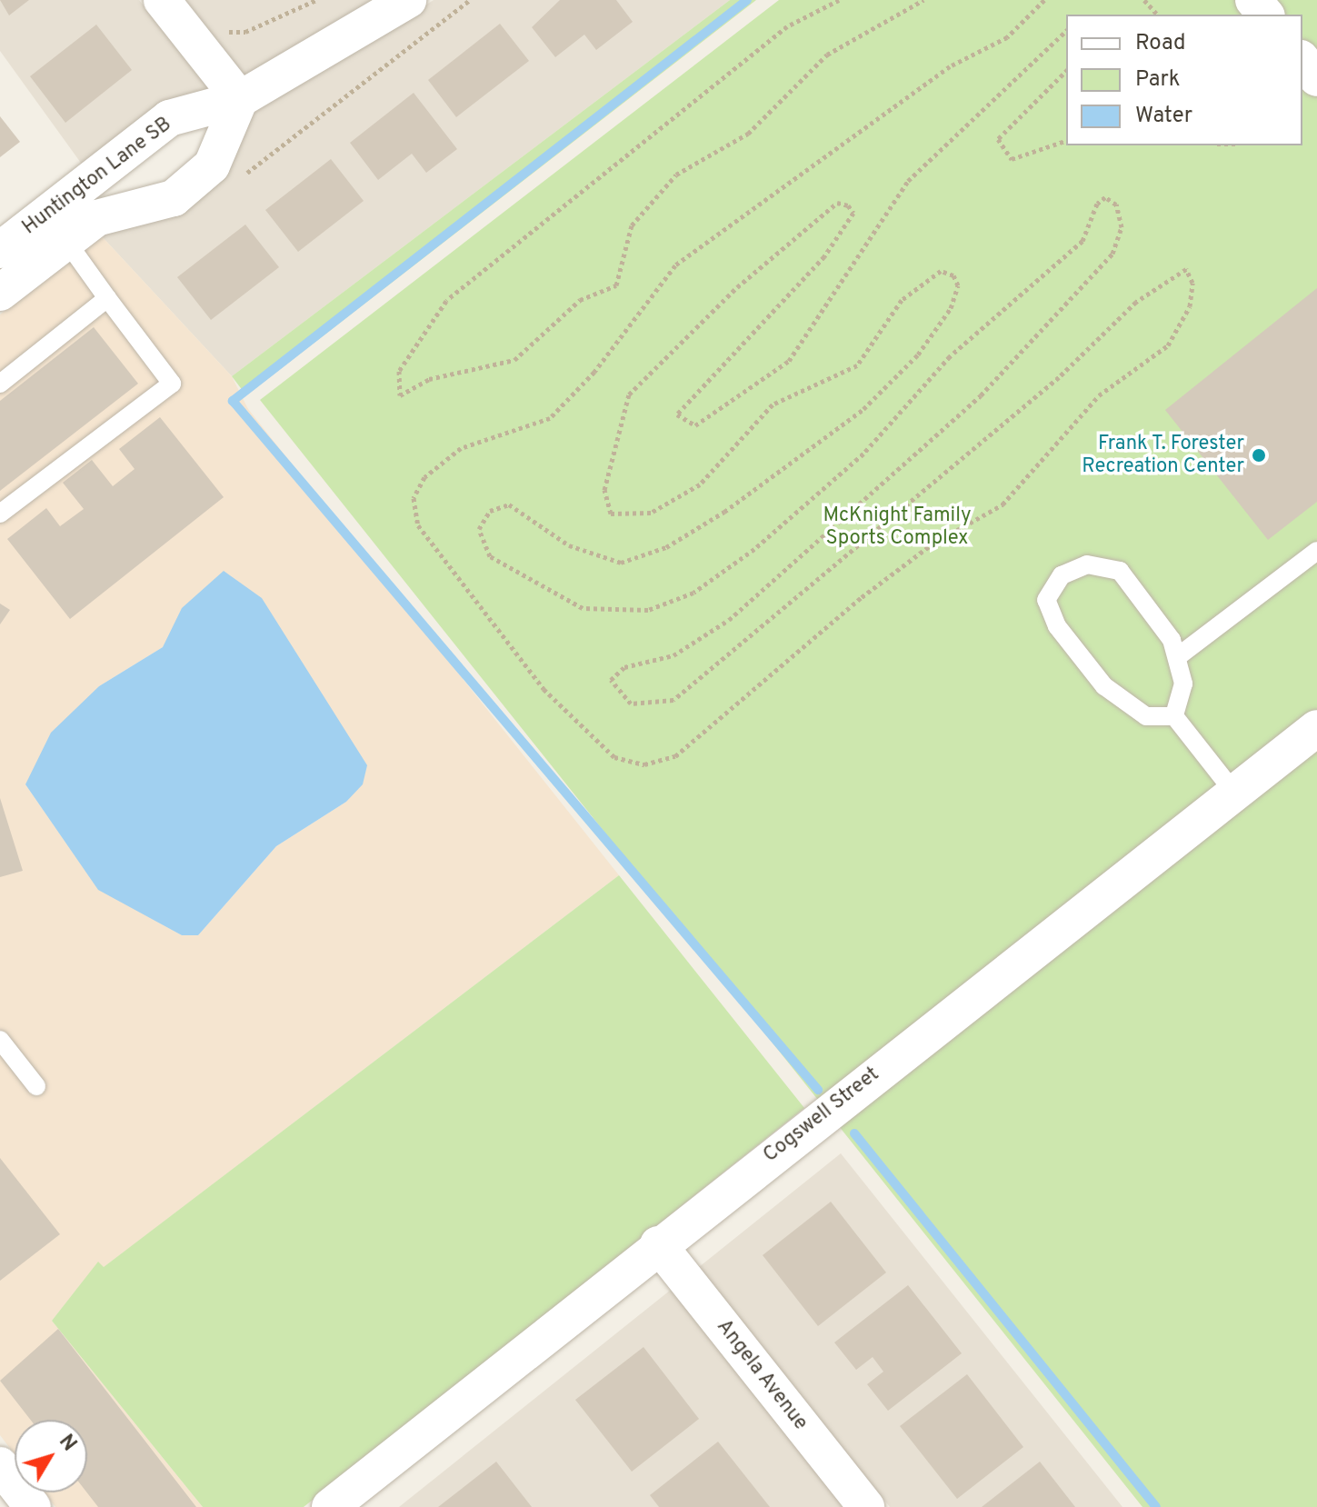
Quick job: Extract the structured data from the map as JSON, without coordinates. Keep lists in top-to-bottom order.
{
  "streets": {
    "street": ["Huntington Lane SB", "Cogswell Street", "Angela Avenue"]
  },
  "crossings": [
    ["Cogswell Street", "Angela Avenue"]
  ],
  "parks": ["McKnight Family Sports Complex"],
  "places": ["Frank T. Forester Recreation Center"],
  "legend": ["Road", "Park", "Water"],
  "north": "top right"
}
